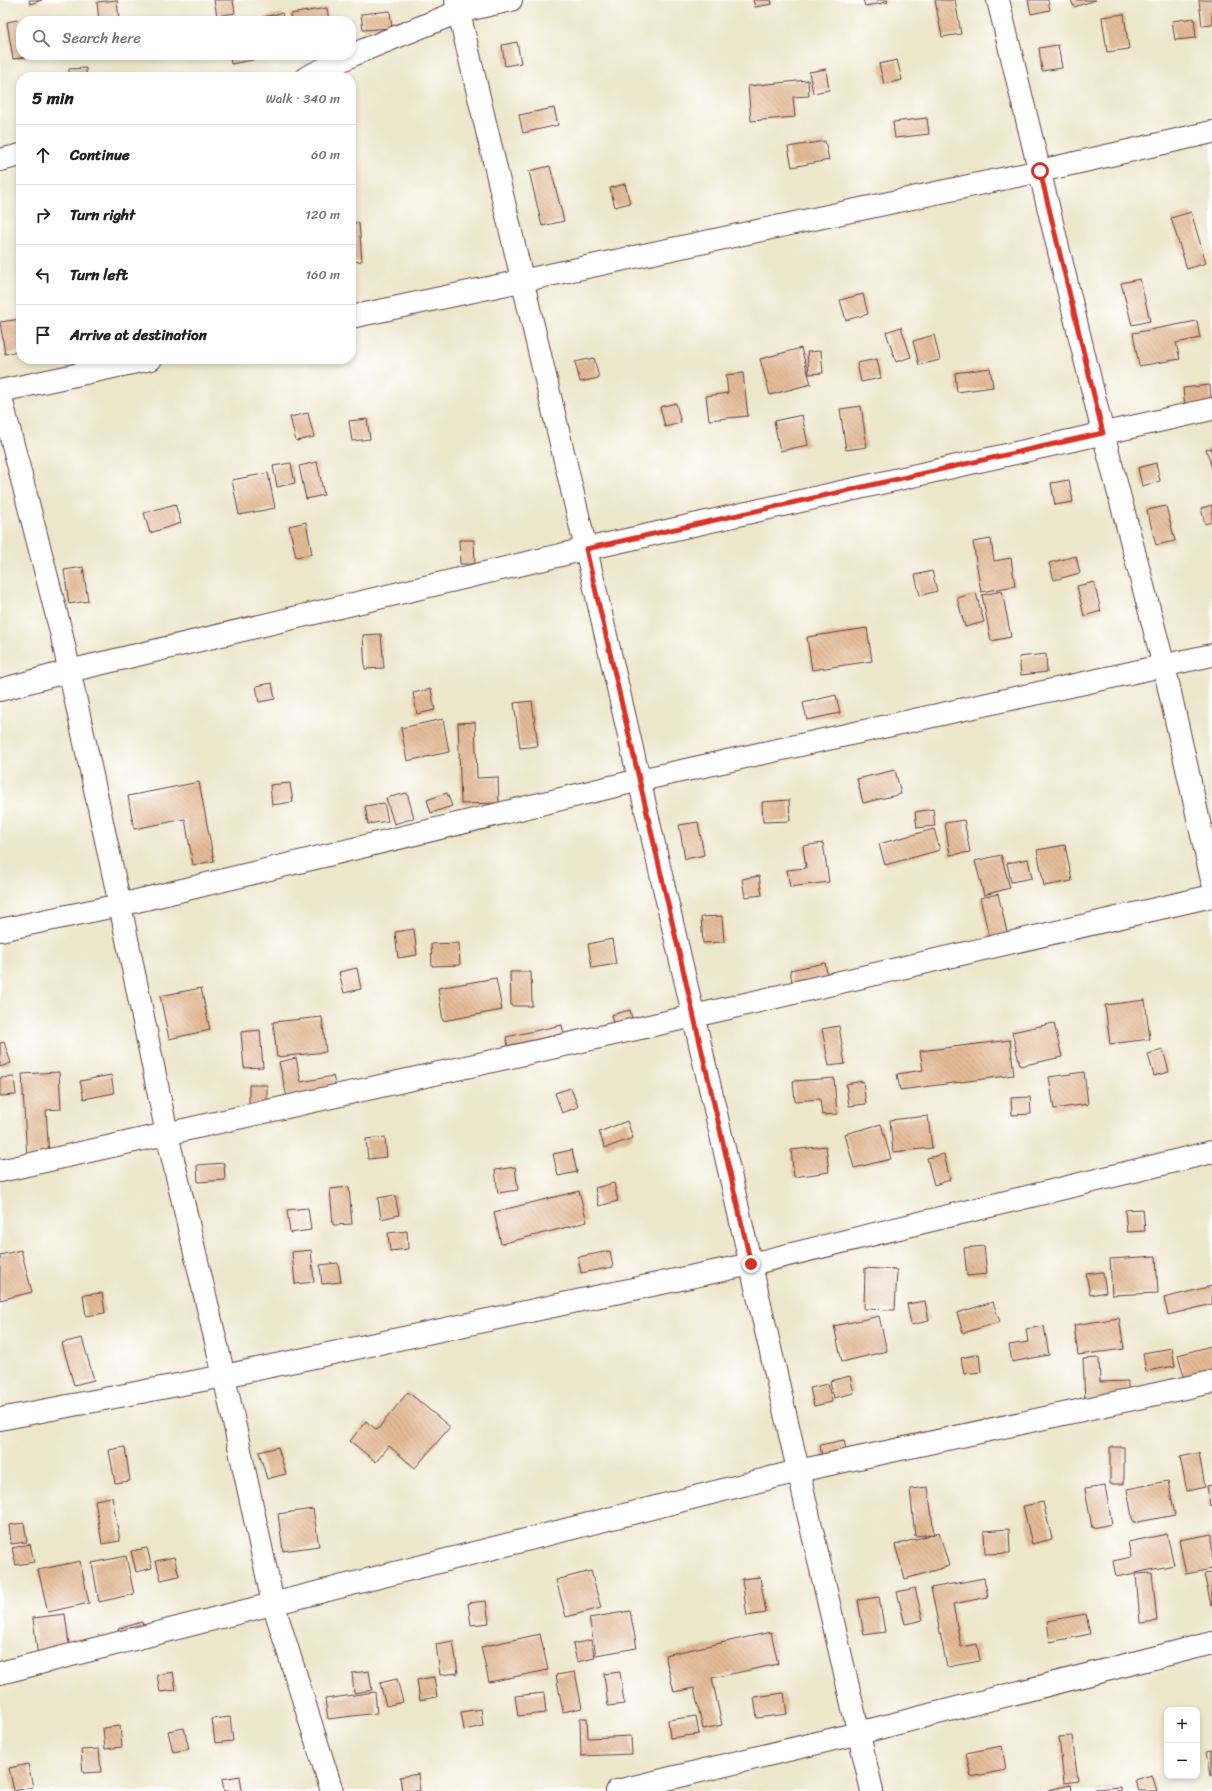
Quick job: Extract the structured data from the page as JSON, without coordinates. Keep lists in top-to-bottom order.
{
  "page": {
    "search": "Search here",
    "heading": ["5 min", "Walk · 340 m"],
    "list": [
      ["Continue", "60 m"],
      ["Turn right", "120 m"],
      ["Turn left", "160 m"],
      "Arrive at destination"
    ],
    "map_buttons": ["+", "−"]
  }
}
